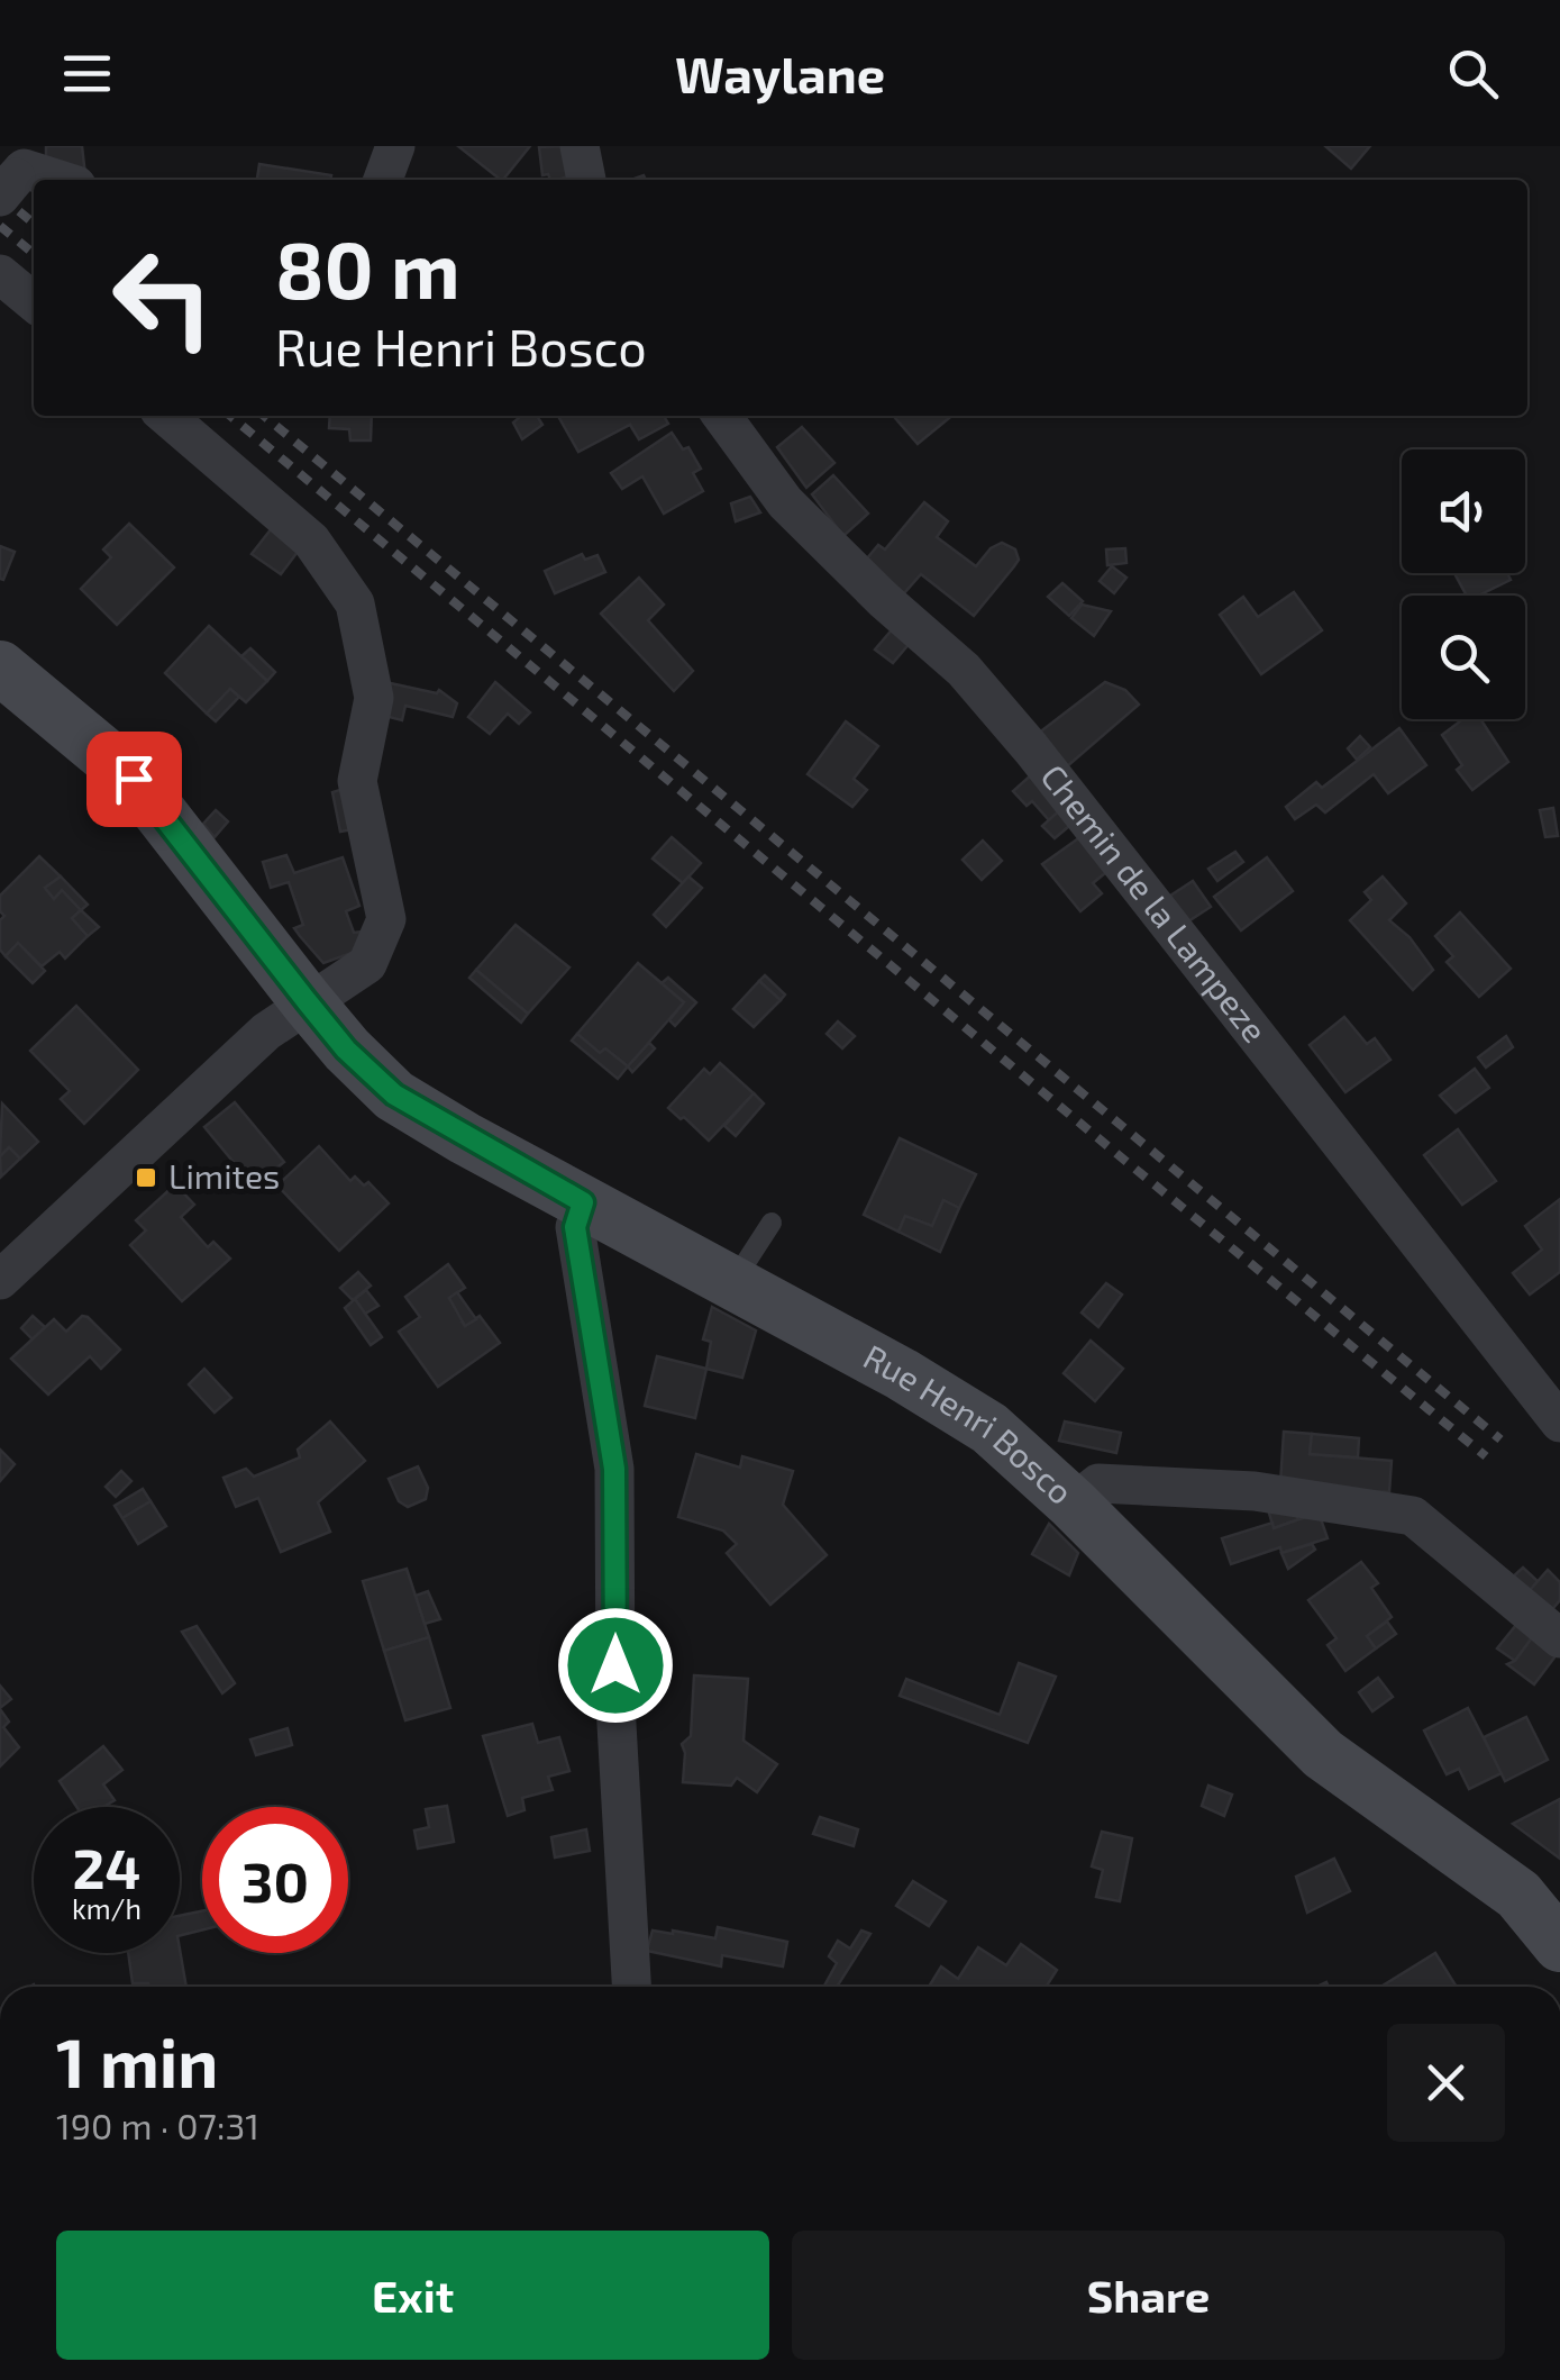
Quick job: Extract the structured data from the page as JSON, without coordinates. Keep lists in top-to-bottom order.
{
  "streets": {
    "street": ["Chemin de la Lampeze", "Rue Henri Bosco"]
  },
  "places": {
    "transit": ["Limites"]
  },
  "page": {
    "header": "Waylane",
    "turn": ["80 m", "Rue Henri Bosco"],
    "speed": "24 km/h",
    "limit": "30",
    "heading": ["1 min", "190 m · 07:31"],
    "buttons": ["Exit", "Share"]
  }
}
